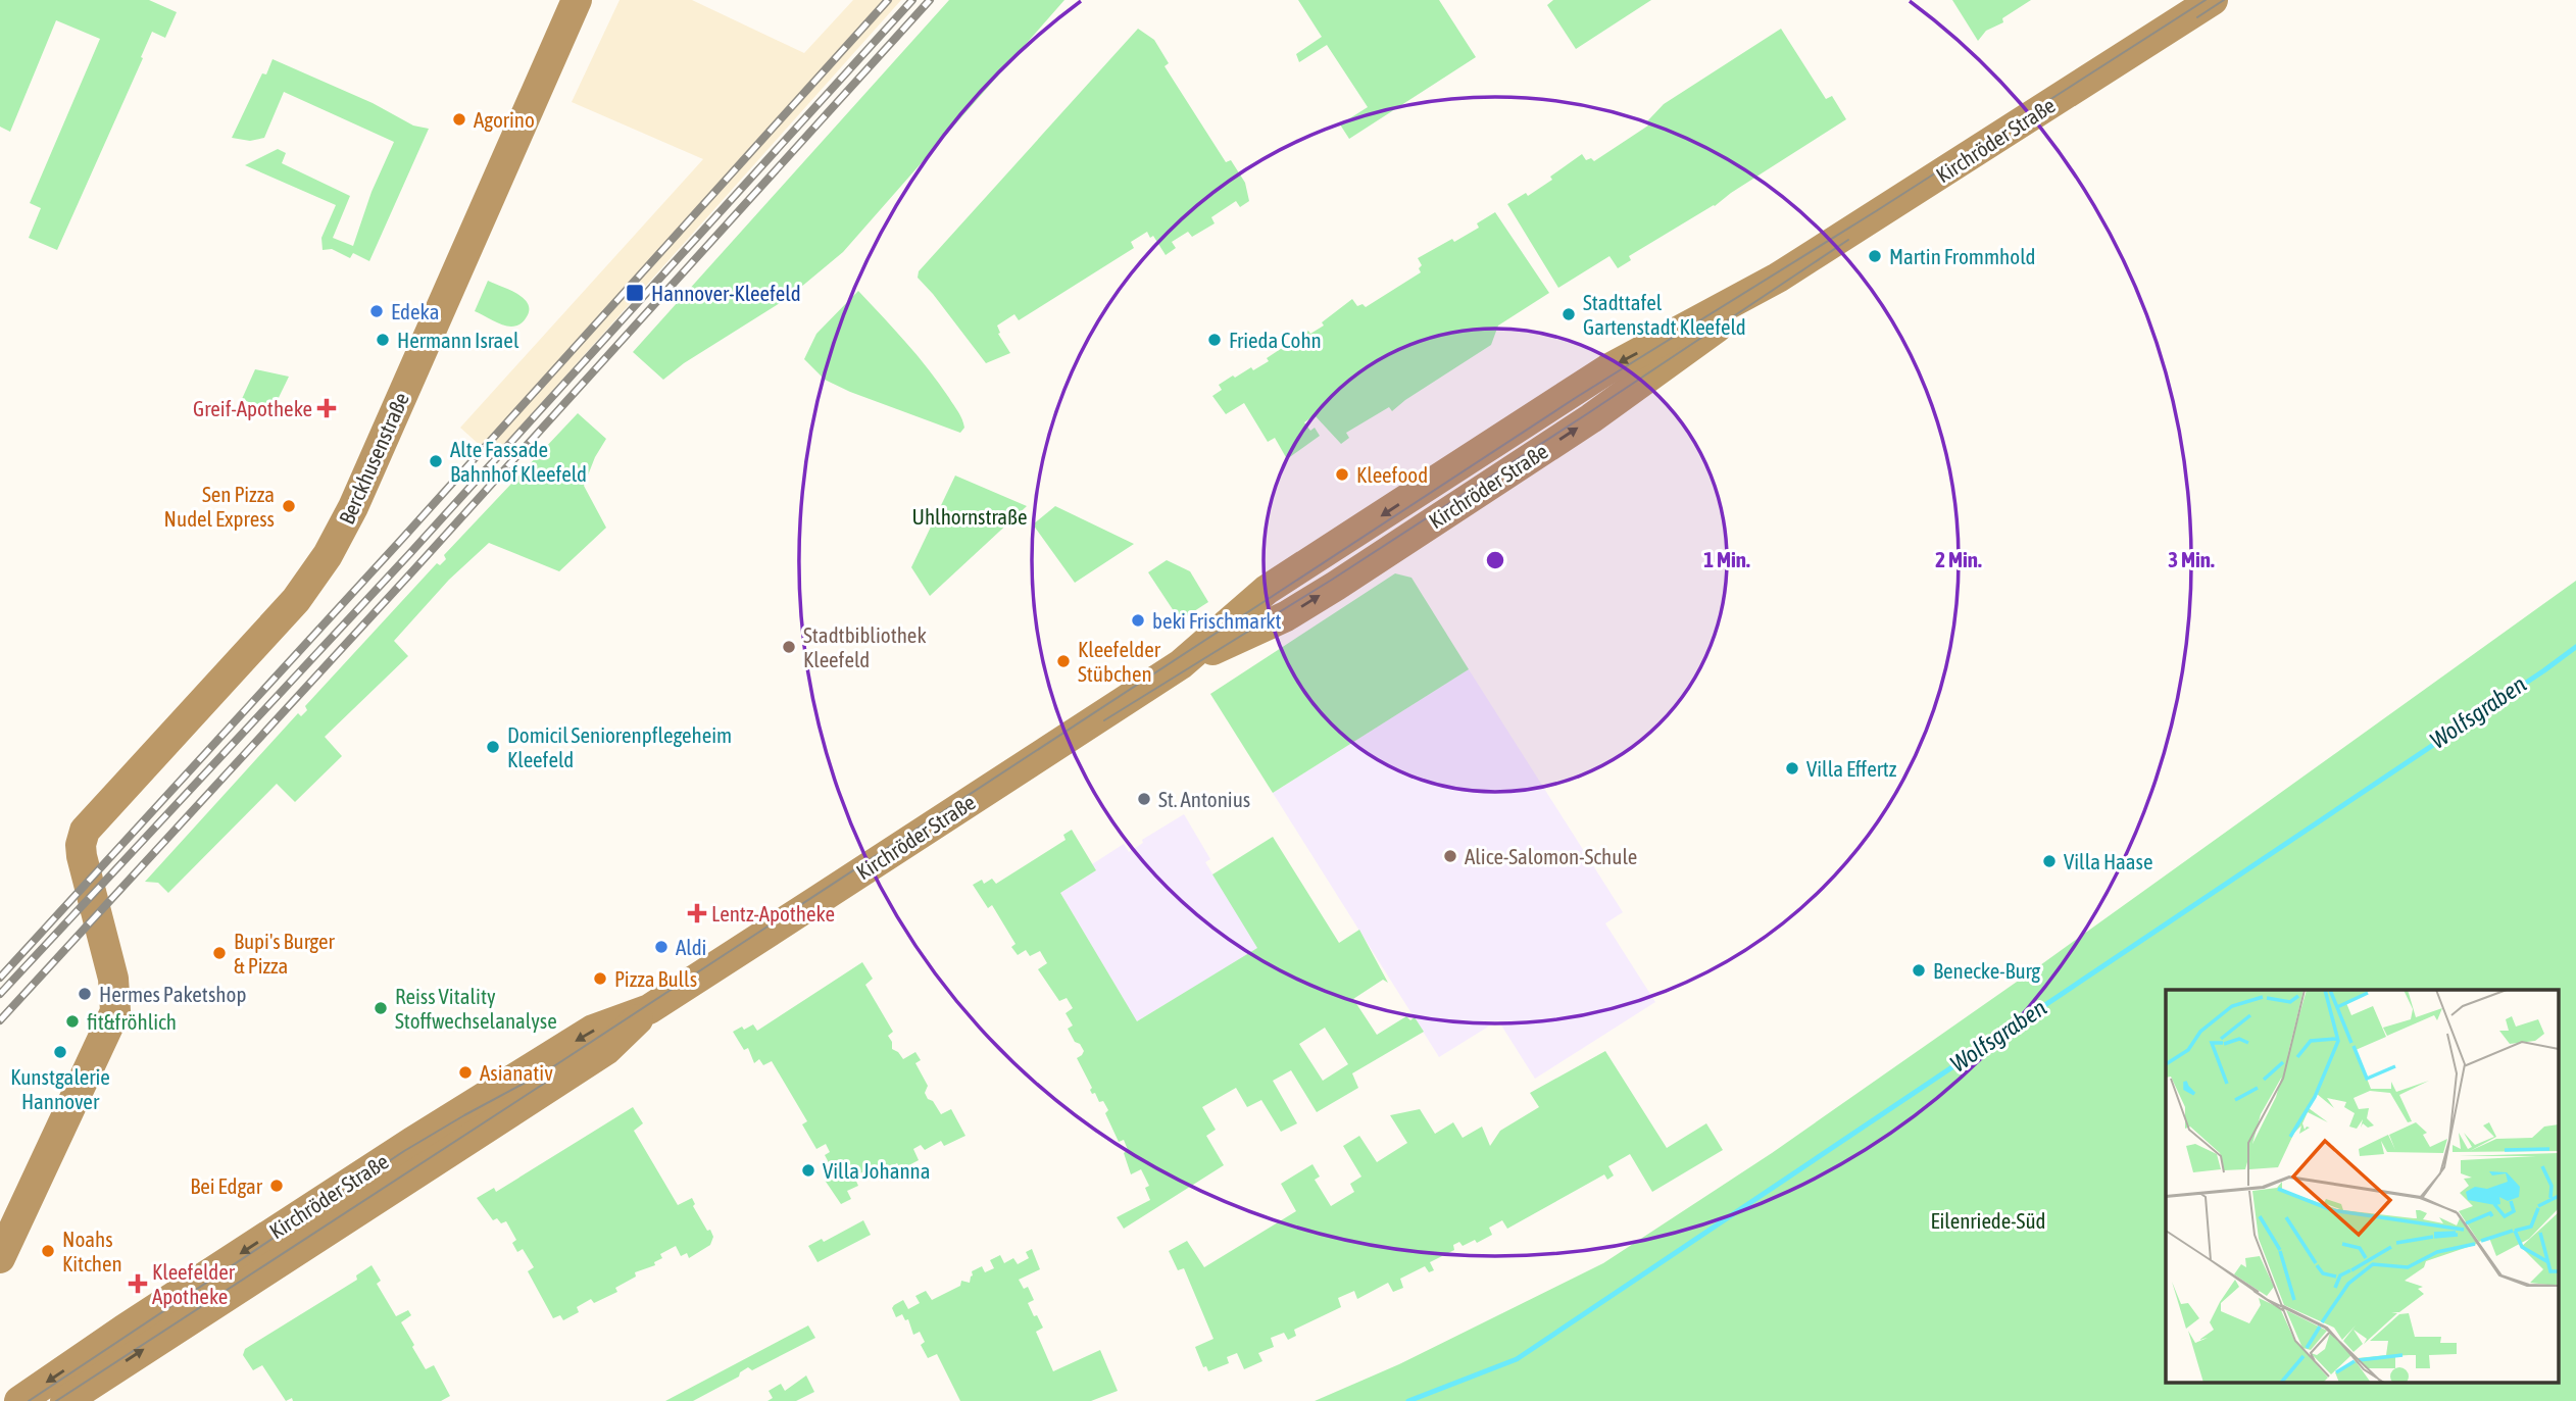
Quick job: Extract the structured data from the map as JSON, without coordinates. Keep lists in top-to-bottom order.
{
  "streets": {
    "main road": ["Kirchröder Straße", "Berckhusenstraße"]
  },
  "water": ["Wolfsgraben"],
  "parks": ["Uhlhornstraße", "Eilenriede-Süd"],
  "places": {
    "other": [
      "Agorino",
      "Martin Frommhold",
      "Edeka",
      "Stadttafel Gartenstadt Kleefeld",
      "Hermann Israel",
      "Frieda Cohn",
      "Alte Fassade Bahnhof Kleefeld",
      "Kleefood",
      "Sen Pizza Nudel Express",
      "beki Frischmarkt",
      "Stadtbibliothek Kleefeld",
      "Kleefelder Stübchen",
      "Domicil Seniorenpflegeheim Kleefeld",
      "Villa Effertz",
      "St. Antonius",
      "Alice-Salomon-Schule",
      "Villa Haase",
      "Aldi",
      "Bupi's Burger & Pizza",
      "Benecke-Burg",
      "Pizza Bulls",
      "Hermes Paketshop",
      "Reiss Vitality Stoffwechselanalyse",
      "fit&fröhlich",
      "Kunstgalerie Hannover",
      "Asianativ",
      "Villa Johanna",
      "Bei Edgar",
      "Noahs Kitchen"
    ],
    "transit": ["Hannover-Kleefeld"],
    "health": ["Greif-Apotheke", "Lentz-Apotheke", "Kleefelder Apotheke"]
  },
  "rings": ["1 Min.", "2 Min.", "3 Min."]
}
